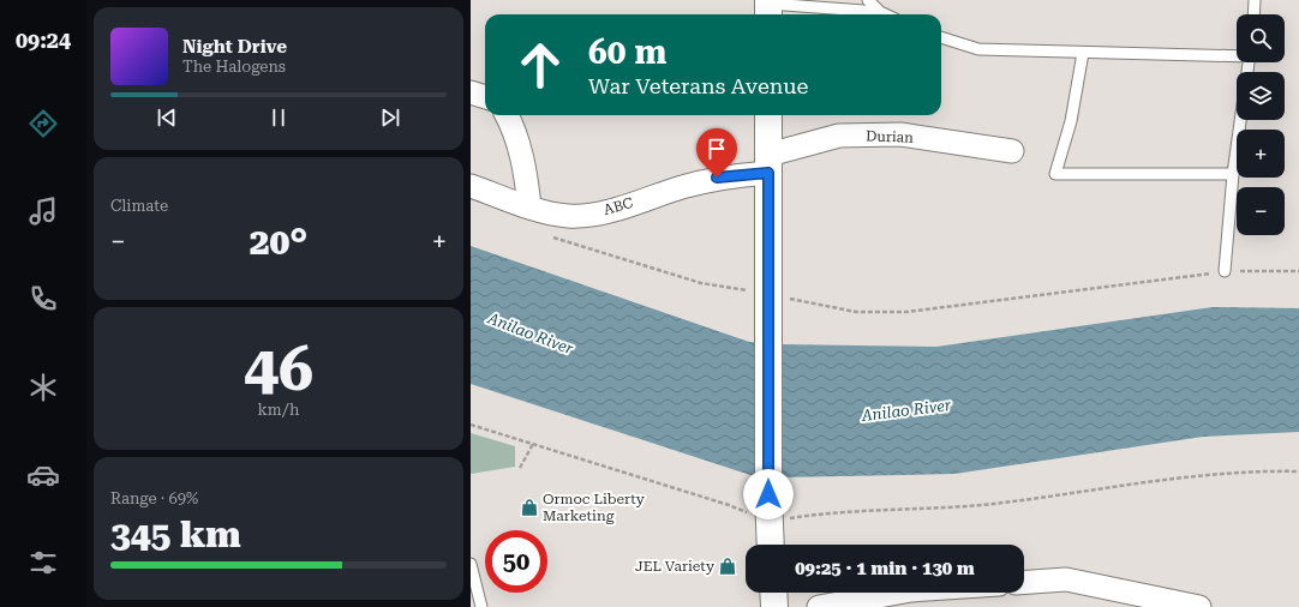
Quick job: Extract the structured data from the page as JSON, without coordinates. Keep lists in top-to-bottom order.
{
  "streets": {
    "street": ["Durian", "ABC"]
  },
  "crossings": [
    ["Durian", "ABC"]
  ],
  "water": ["Anilao River"],
  "places": {
    "shop": ["Ormoc Liberty Marketing", "JEL Variety"]
  },
  "page": {
    "tabs": "09:24",
    "map_buttons": ["+", "−"],
    "turn": ["60 m", "War Veterans Avenue"],
    "song": ["Night Drive", "The Halogens"],
    "tile": [
      "Climate",
      ["46", "km/h"],
      ["Range · 69%", "345 km"]
    ],
    "heat": ["−", "20°", "+"],
    "limit": "50",
    "trip": "09:25 · 1 min · 130 m"
  }
}
